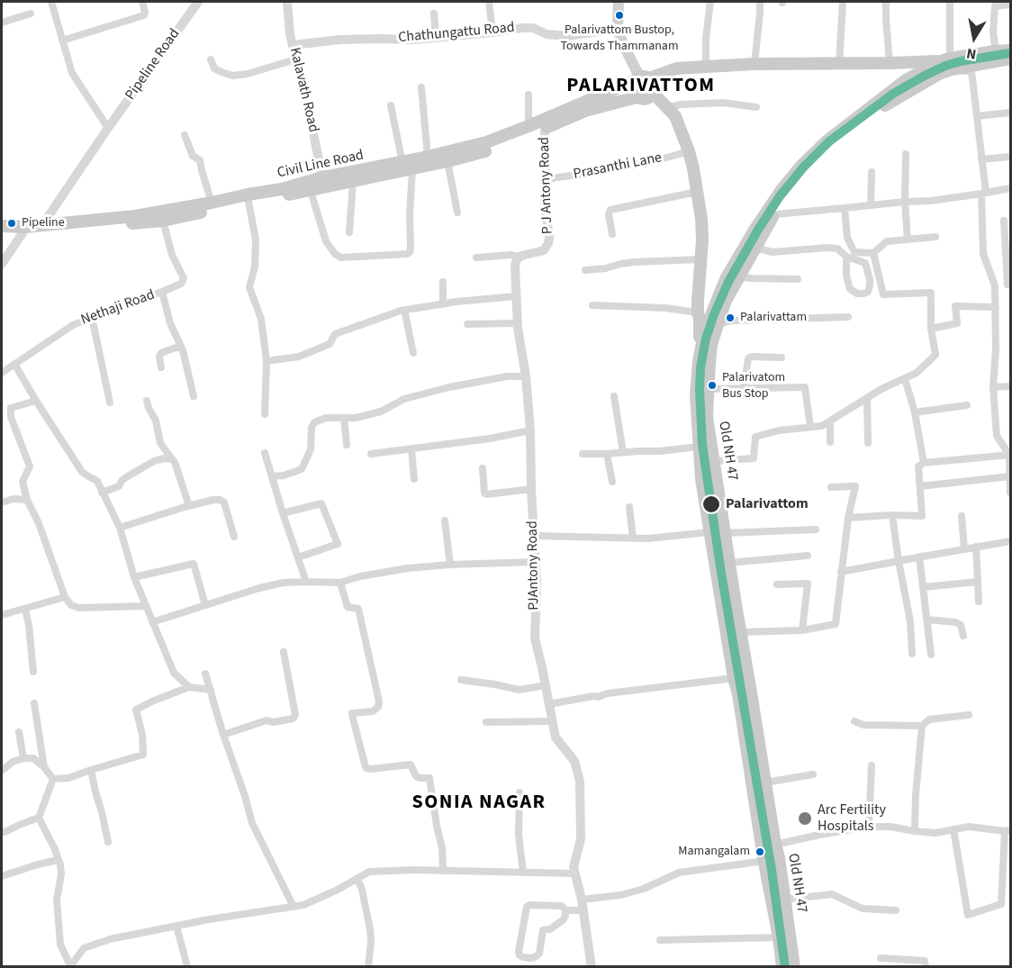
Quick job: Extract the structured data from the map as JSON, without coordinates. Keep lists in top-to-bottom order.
{
  "streets": {
    "main road": ["Civil Line Road", "Old NH 47"],
    "street": [
      "Chathungattu Road",
      "Pipeline Road",
      "Kalavath Road",
      "Prasanthi Lane",
      "P J Antony Road",
      "Nethaji Road",
      "PJAntony Road"
    ]
  },
  "crossings": [
    ["Chathungattu Road", "Kalavath Road"],
    ["Pipeline Road", "Civil Line Road"],
    ["Kalavath Road", "Civil Line Road"],
    ["Civil Line Road", "P J Antony Road"],
    ["Civil Line Road", "Nethaji Road"],
    ["Civil Line Road", "Old NH 47"],
    ["Prasanthi Lane", "P J Antony Road"],
    ["Prasanthi Lane", "Old NH 47"],
    ["P J Antony Road", "PJAntony Road"]
  ],
  "districts": ["PALARIVATTOM", "SONIA NAGAR"],
  "places": [
    "Palarivattom Bustop, Towards Thammanam",
    "Pipeline",
    "Palarivattam",
    "Palarivatom Bus Stop",
    "Palarivattom",
    "Arc Fertility Hospitals",
    "Mamangalam"
  ],
  "north": "bottom"
}
